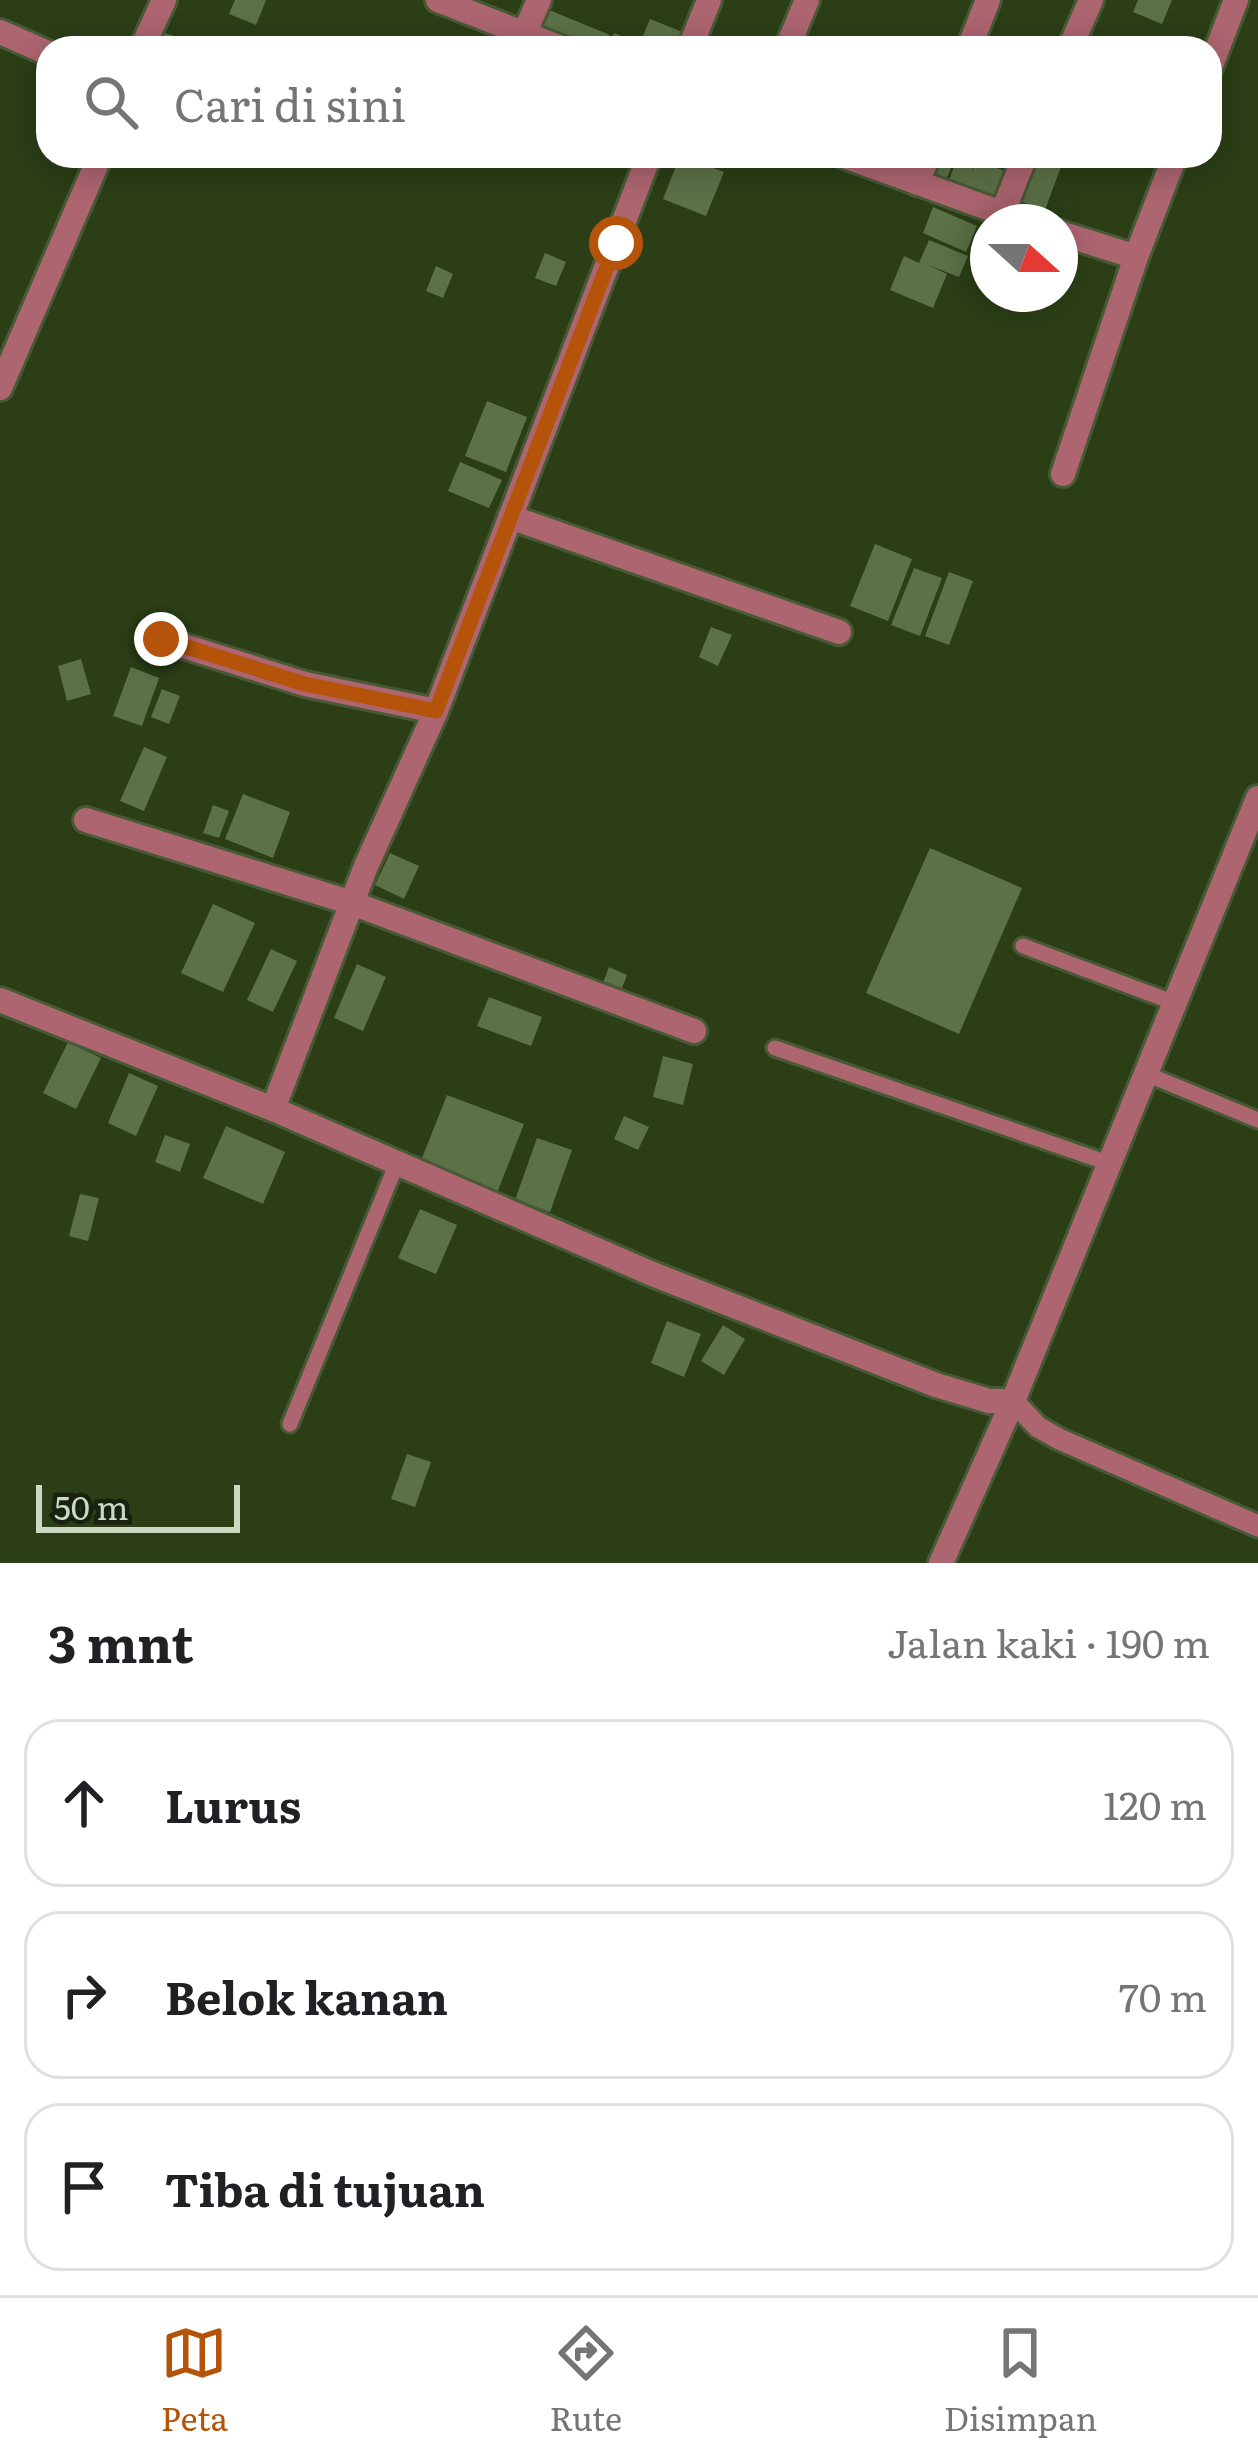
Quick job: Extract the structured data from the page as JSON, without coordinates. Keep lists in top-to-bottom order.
{
  "scale_bar": "50 m",
  "north": "right",
  "page": {
    "search": "Cari di sini",
    "scale": "50 m",
    "heading": ["3 mnt", "Jalan kaki · 190 m"],
    "list": [
      ["Lurus", "120 m"],
      ["Belok kanan", "70 m"],
      "Tiba di tujuan"
    ],
    "nav": ["Peta", "Rute", "Disimpan"]
  }
}
